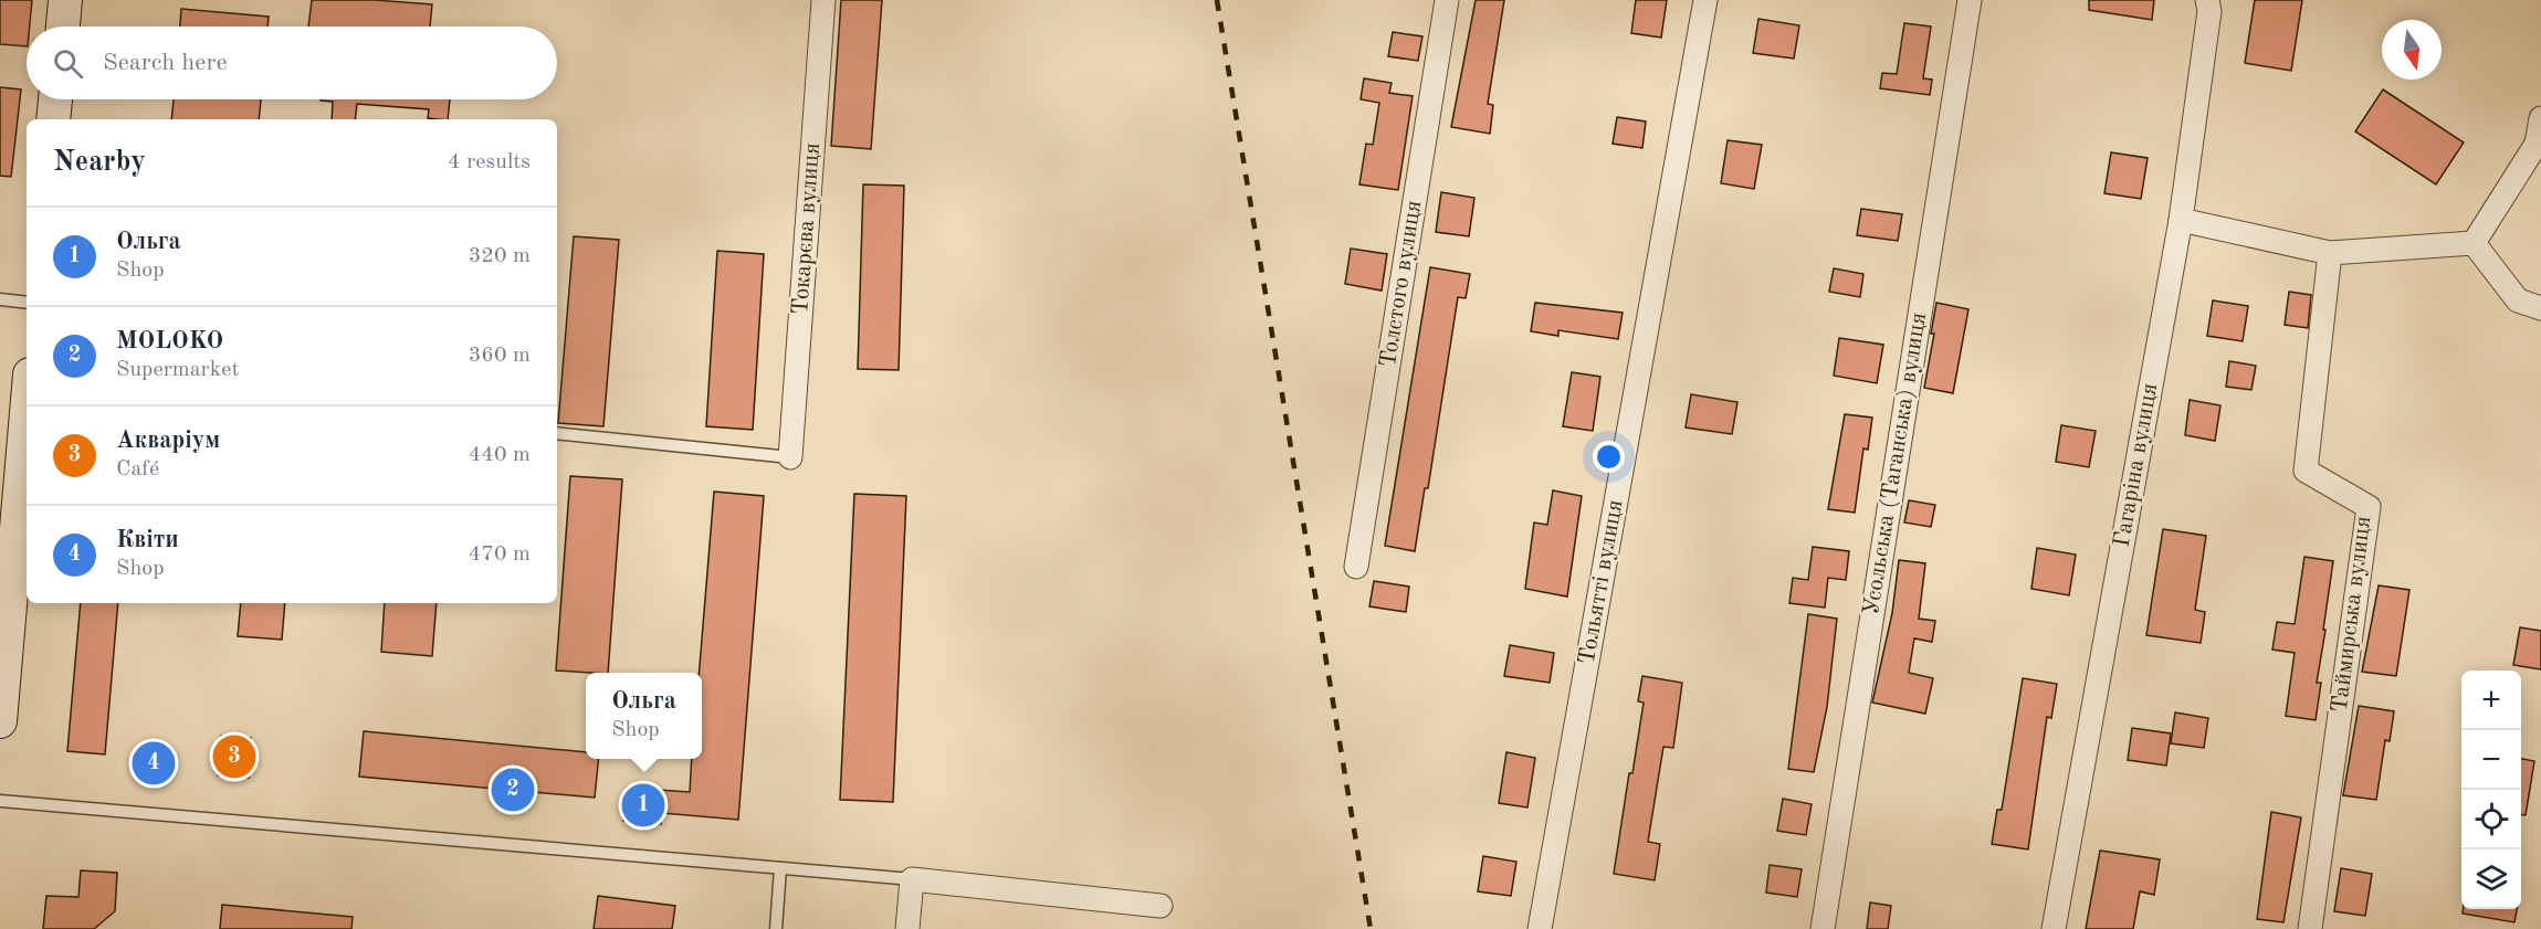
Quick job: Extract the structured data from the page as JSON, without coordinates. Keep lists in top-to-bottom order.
{
  "streets": {
    "street": [
      "Токарєва вулиця",
      "Толстого вулиця",
      "Усольська (Таганська) вулиця",
      "Гагаріна вулиця",
      "Тольятті вулиця",
      "Таймирська вулиця"
    ]
  },
  "north": "bottom",
  "page": {
    "search": "Search here",
    "heading": ["Nearby", "4 results"],
    "list": [
      {
        "mark": "1",
        "name": "Ольга",
        "note": "Shop",
        "value": "320 m"
      },
      {
        "mark": "2",
        "name": "MOLOKO",
        "note": "Supermarket",
        "value": "360 m"
      },
      {
        "mark": "3",
        "name": "Акваріум",
        "note": "Café",
        "value": "440 m"
      },
      {
        "mark": "4",
        "name": "Квіти",
        "note": "Shop",
        "value": "470 m"
      }
    ],
    "map_buttons": ["+", "−"],
    "popup": ["Ольга", "Shop"],
    "pins": [
      "3",
      "4",
      "2",
      "1"
    ]
  }
}
